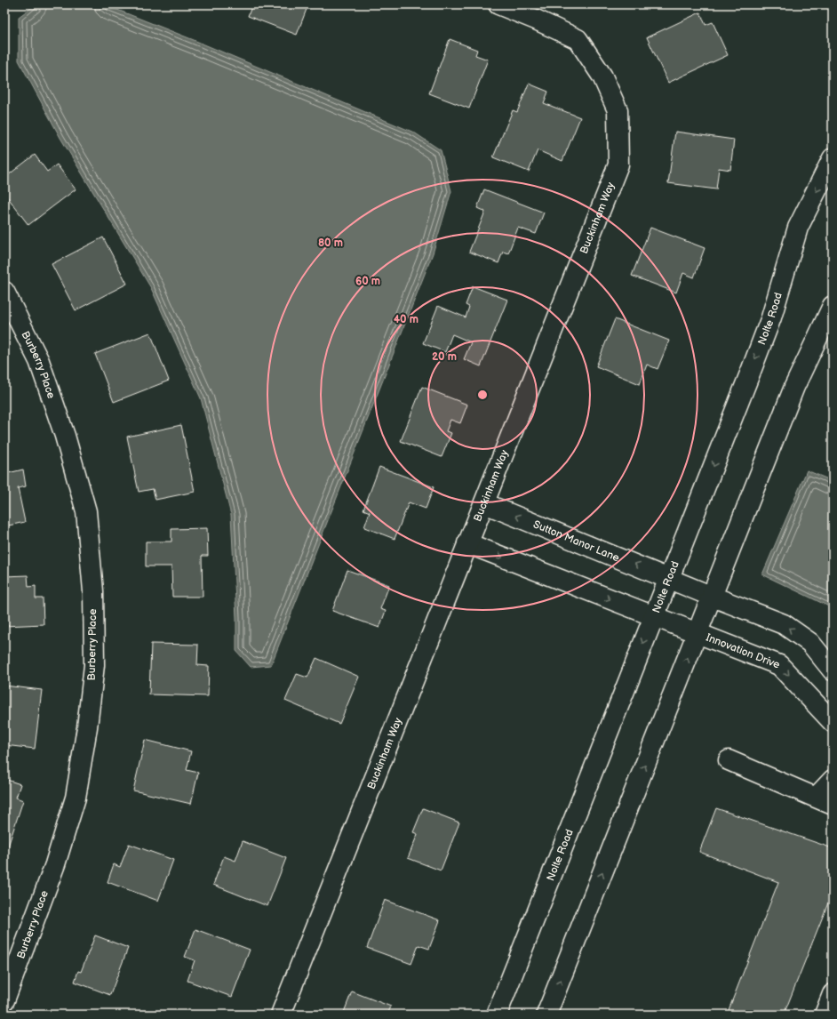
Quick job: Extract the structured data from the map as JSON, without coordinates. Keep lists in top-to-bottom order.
{
  "streets": {
    "street": [
      "Buckinham Way",
      "Nolte Road",
      "Burberry Place",
      "Sutton Manor Lane",
      "Innovation Drive"
    ]
  },
  "crossings": [
    ["Buckinham Way", "Sutton Manor Lane"],
    ["Nolte Road", "Sutton Manor Lane"],
    ["Nolte Road", "Innovation Drive"]
  ],
  "rings": [
    "80 m",
    "60 m",
    "40 m",
    "20 m"
  ]
}
